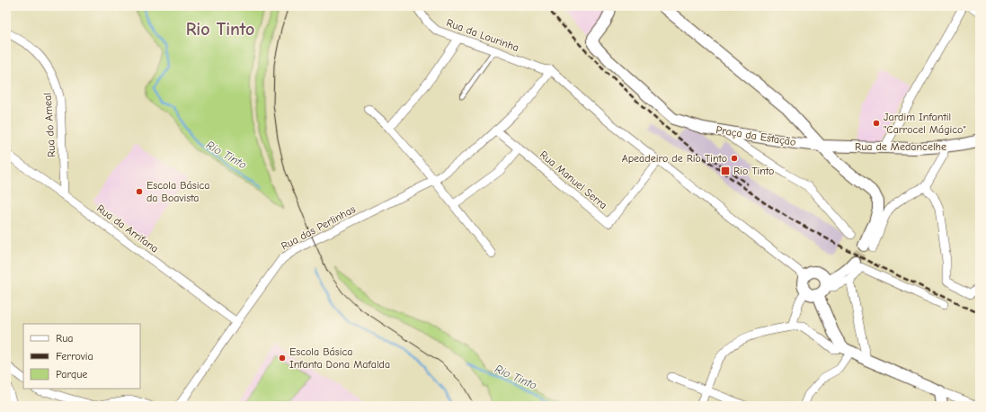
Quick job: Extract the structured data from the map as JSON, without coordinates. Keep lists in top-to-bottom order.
{
  "streets": {
    "street": [
      "Rua da Lourinha",
      "Rua do Ameal",
      "Praça da Estação",
      "Rua de Medancelhe",
      "Rua Manuel Serra",
      "Rua das Perlinhas",
      "Rua da Arrifana"
    ]
  },
  "crossings": [
    ["Rua da Lourinha", "Rua das Perlinhas"],
    ["Rua do Ameal", "Rua da Arrifana"],
    ["Praça da Estação", "Rua de Medancelhe"],
    ["Rua Manuel Serra", "Rua das Perlinhas"],
    ["Rua das Perlinhas", "Rua da Arrifana"]
  ],
  "districts": ["Rio Tinto"],
  "water": ["Rio Tinto"],
  "places": {
    "other": [
      "Jardim Infantil \"Carrocel Mágico\"",
      "Apeadeiro de Rio Tinto",
      "Escola Básica da Boavista",
      "Escola Básica Infanta Dona Mafalda"
    ],
    "transit": ["Rio Tinto"]
  },
  "legend": ["Rua", "Ferrovia", "Parque"]
}
